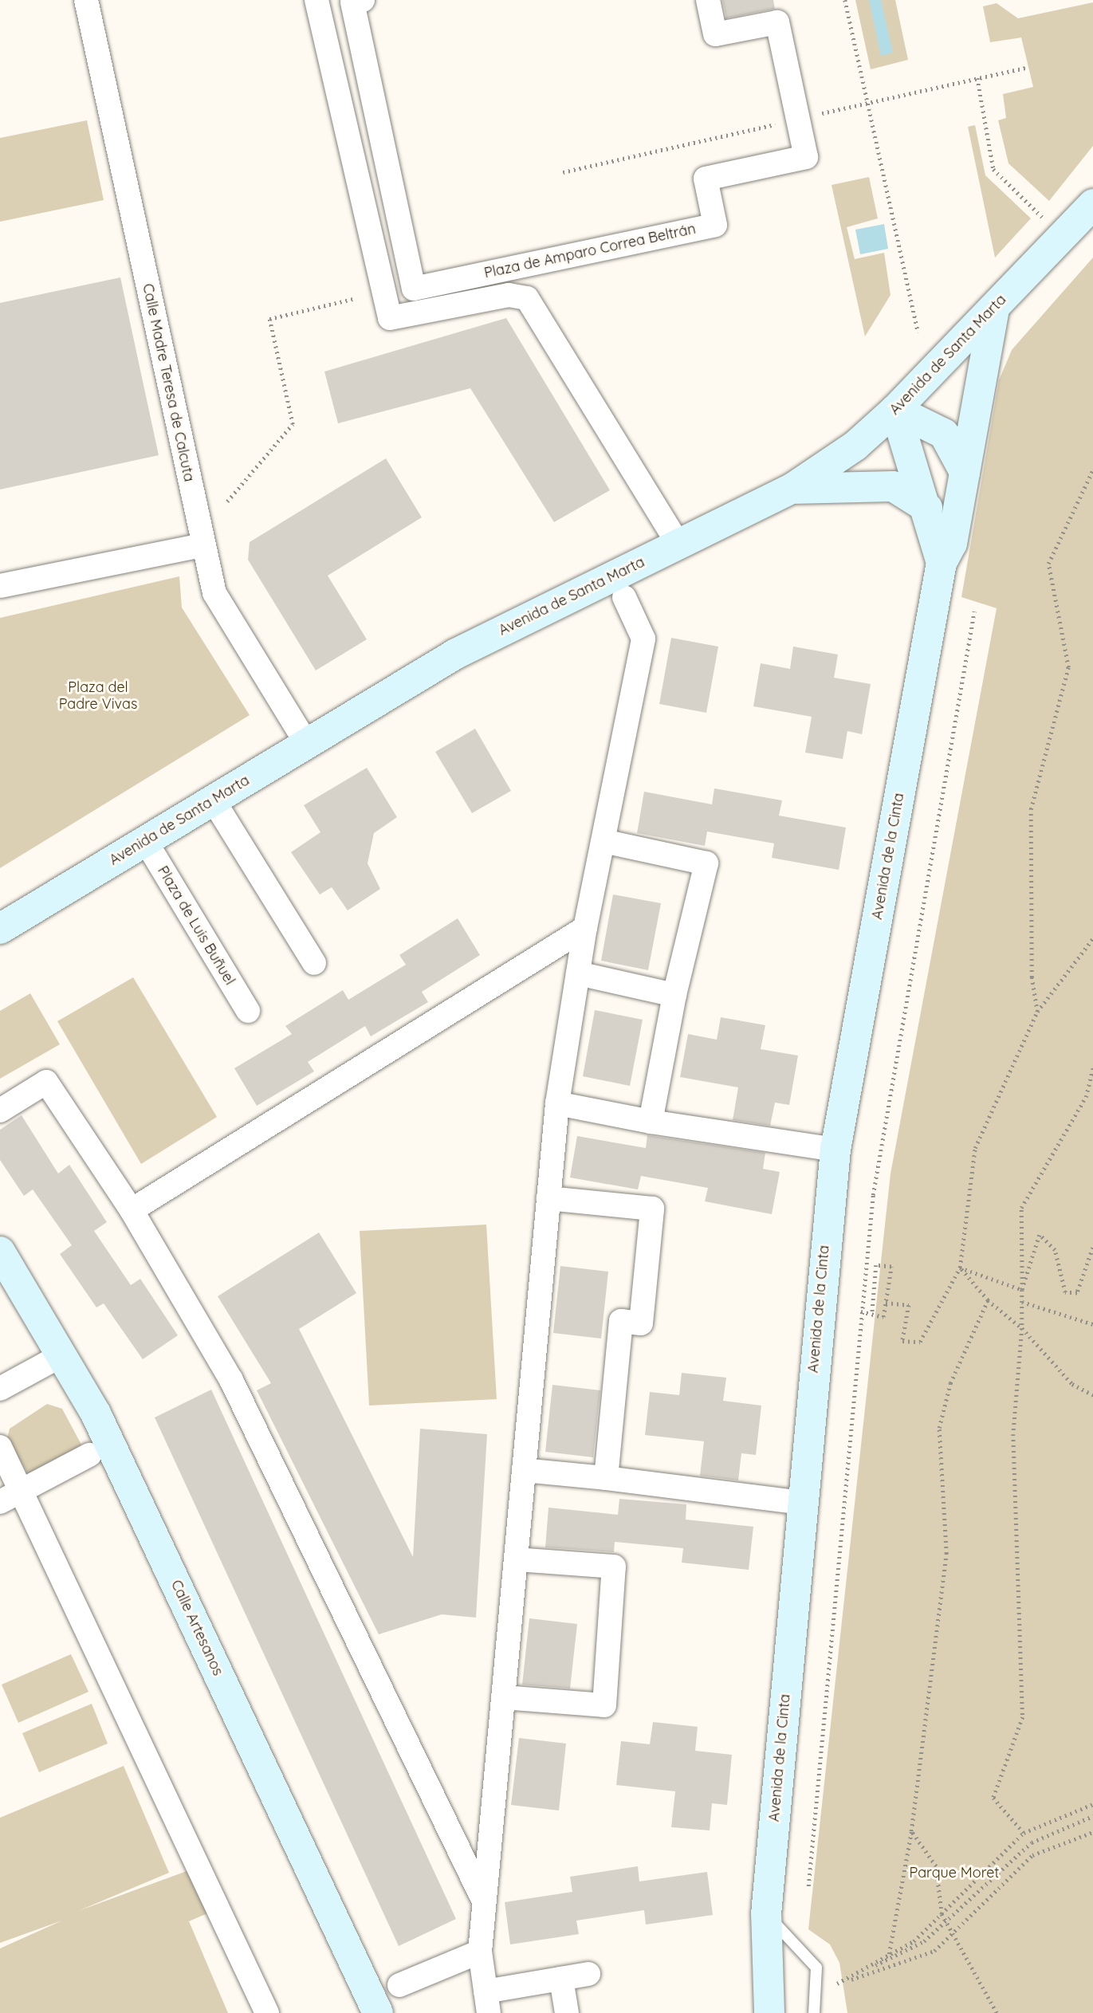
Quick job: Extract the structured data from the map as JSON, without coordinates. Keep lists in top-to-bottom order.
{
  "streets": {
    "street": [
      "Plaza de Amparo Correa Beltrán",
      "Avenida de Santa Marta",
      "Calle Madre Teresa de Calcuta",
      "Avenida de la Cinta",
      "Plaza de Luis Buñuel",
      "Calle Artesanos"
    ]
  },
  "crossings": [
    ["Avenida de Santa Marta", "Calle Madre Teresa de Calcuta"],
    ["Avenida de Santa Marta", "Avenida de la Cinta"],
    ["Avenida de Santa Marta", "Plaza de Luis Buñuel"]
  ],
  "parks": ["Plaza del Padre Vivas", "Parque Moret"]
}
